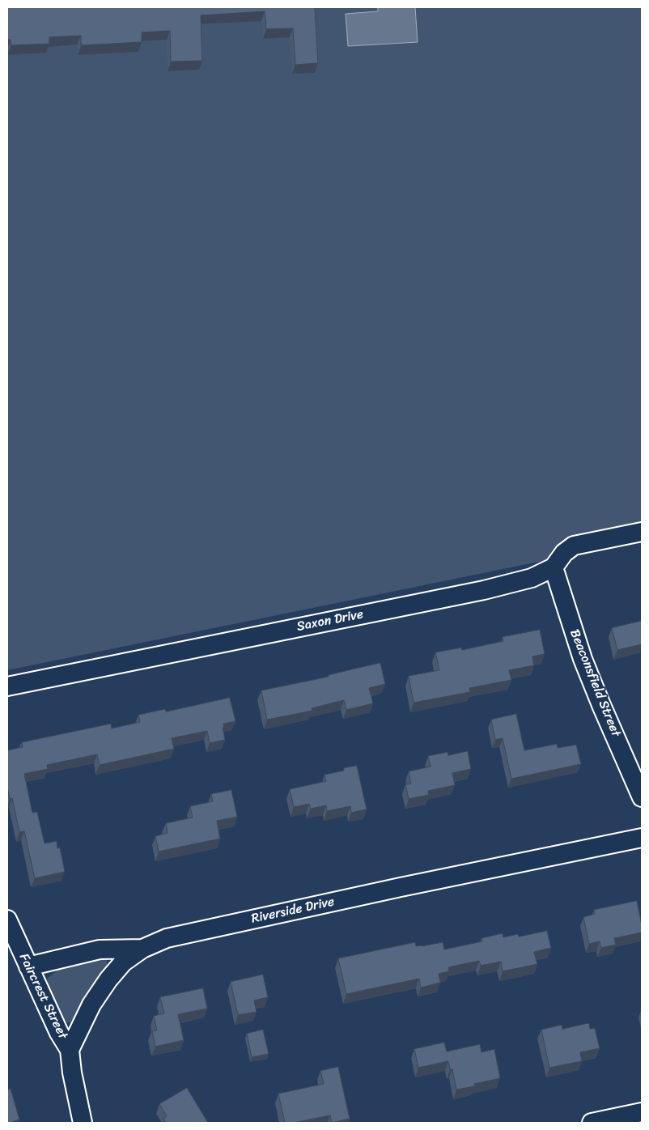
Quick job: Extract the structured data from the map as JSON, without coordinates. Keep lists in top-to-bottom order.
{
  "streets": {
    "street": [
      "Saxon Drive",
      "Beaconsfield Street",
      "Riverside Drive",
      "Faircrest Street"
    ]
  },
  "crossings": [
    ["Saxon Drive", "Beaconsfield Street"],
    ["Riverside Drive", "Faircrest Street"]
  ]
}
